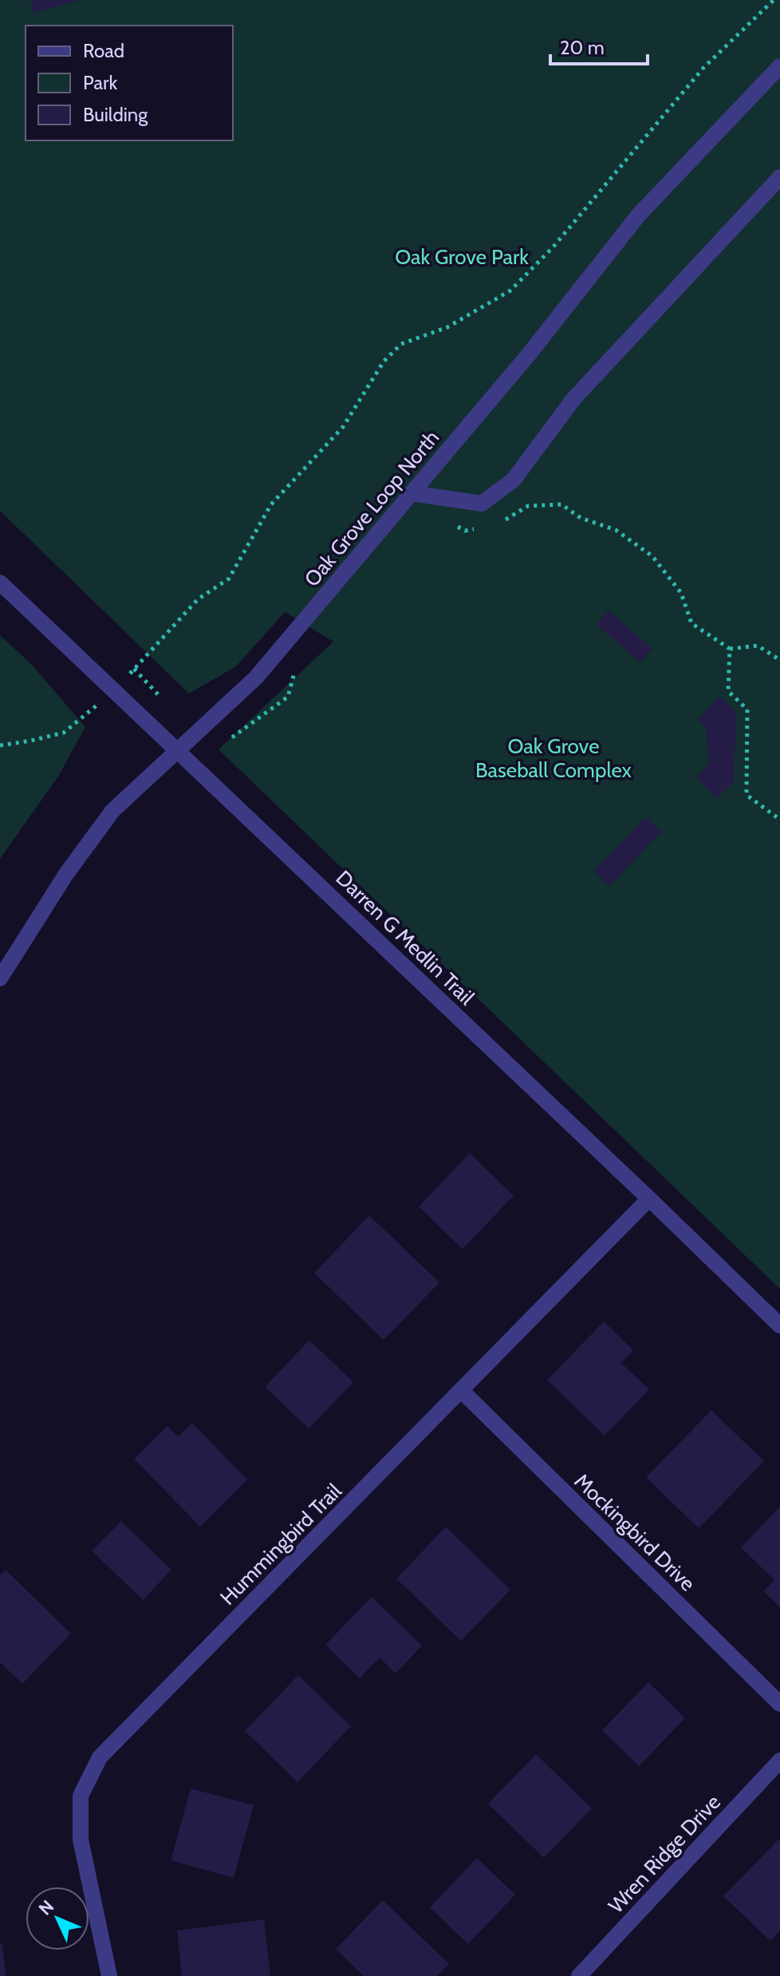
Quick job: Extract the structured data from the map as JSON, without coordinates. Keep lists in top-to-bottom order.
{
  "streets": {
    "street": [
      "Oak Grove Loop North",
      "Darren G Medlin Trail",
      "Mockingbird Drive",
      "Hummingbird Trail",
      "Wren Ridge Drive"
    ]
  },
  "crossings": [
    ["Oak Grove Loop North", "Darren G Medlin Trail"],
    ["Darren G Medlin Trail", "Hummingbird Trail"],
    ["Mockingbird Drive", "Hummingbird Trail"]
  ],
  "parks": ["Oak Grove Park", "Oak Grove Baseball Complex"],
  "legend": ["Road", "Park", "Building"],
  "scale_bar": "20 m",
  "north": "top left"
}
